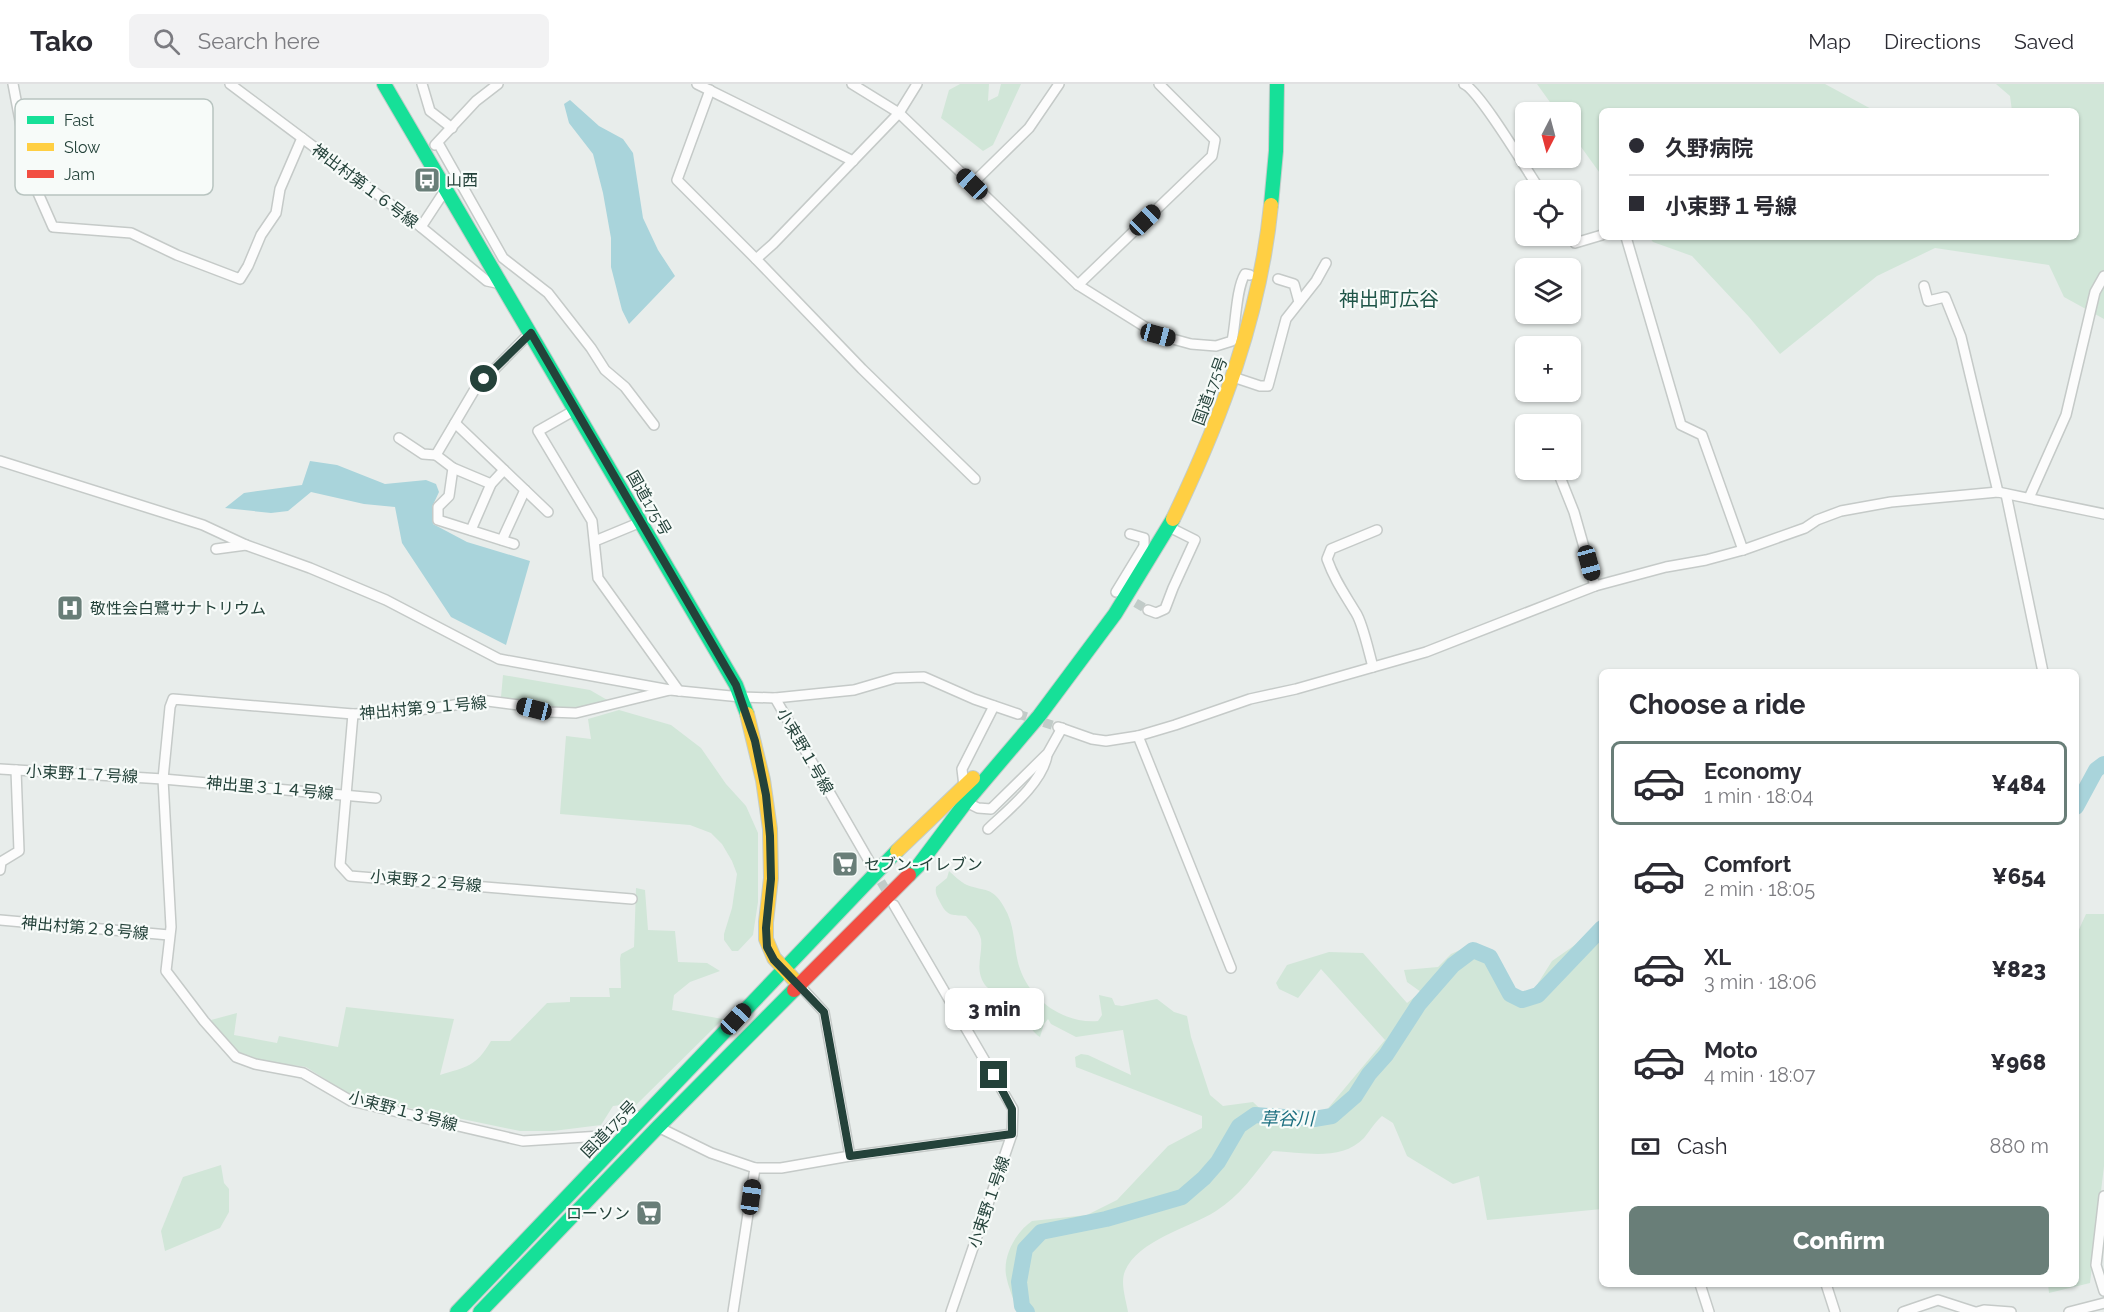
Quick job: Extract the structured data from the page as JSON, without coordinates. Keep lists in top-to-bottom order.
{
  "streets": {
    "highway": ["国道175号"],
    "street": [
      "神出村第１６号線",
      "神出村第９１号線",
      "小束野１号線",
      "小束野１７号線",
      "神出里３１４号線",
      "小束野２２号線",
      "神出村第２８号線",
      "小束野１３号線"
    ]
  },
  "crossings": [
    ["神出村第１６号線", "国道175号"],
    ["国道175号", "小束野１３号線"],
    ["神出村第９１号線", "小束野２２号線"],
    ["神出村第９１号線", "小束野１３号線"],
    ["小束野１７号線", "神出里３１４号線"],
    ["小束野１７号線", "小束野１３号線"],
    ["神出里３１４号線", "小束野２２号線"],
    ["神出里３１４号線", "小束野１３号線"],
    ["神出村第２８号線", "小束野１３号線"]
  ],
  "districts": ["神出町広谷"],
  "water": ["草谷川"],
  "places": {
    "bus stop": ["山西"],
    "hospital": ["敬性会白鷺サナトリウム"],
    "supermarket": ["セブン-イレブン", "ローソン"]
  },
  "legend": ["Fast", "Slow", "Jam"],
  "north": "bottom",
  "page": {
    "header": "Tako",
    "search": "Search here",
    "nav": ["Map", "Directions", "Saved"],
    "map_buttons": ["+", "−"],
    "banner": ["久野病院", "小束野１号線"],
    "heading": "Choose a ride",
    "list": [
      {
        "name": "Economy",
        "note": "1 min · 18:04",
        "value": "¥484"
      },
      {
        "name": "Comfort",
        "note": "2 min · 18:05",
        "value": "¥654"
      },
      {
        "name": "XL",
        "note": "3 min · 18:06",
        "value": "¥823"
      },
      {
        "name": "Moto",
        "note": "4 min · 18:07",
        "value": "¥968"
      }
    ],
    "bubble": "3 min",
    "pay": ["Cash", "880 m"],
    "buttons": "Confirm"
  }
}
